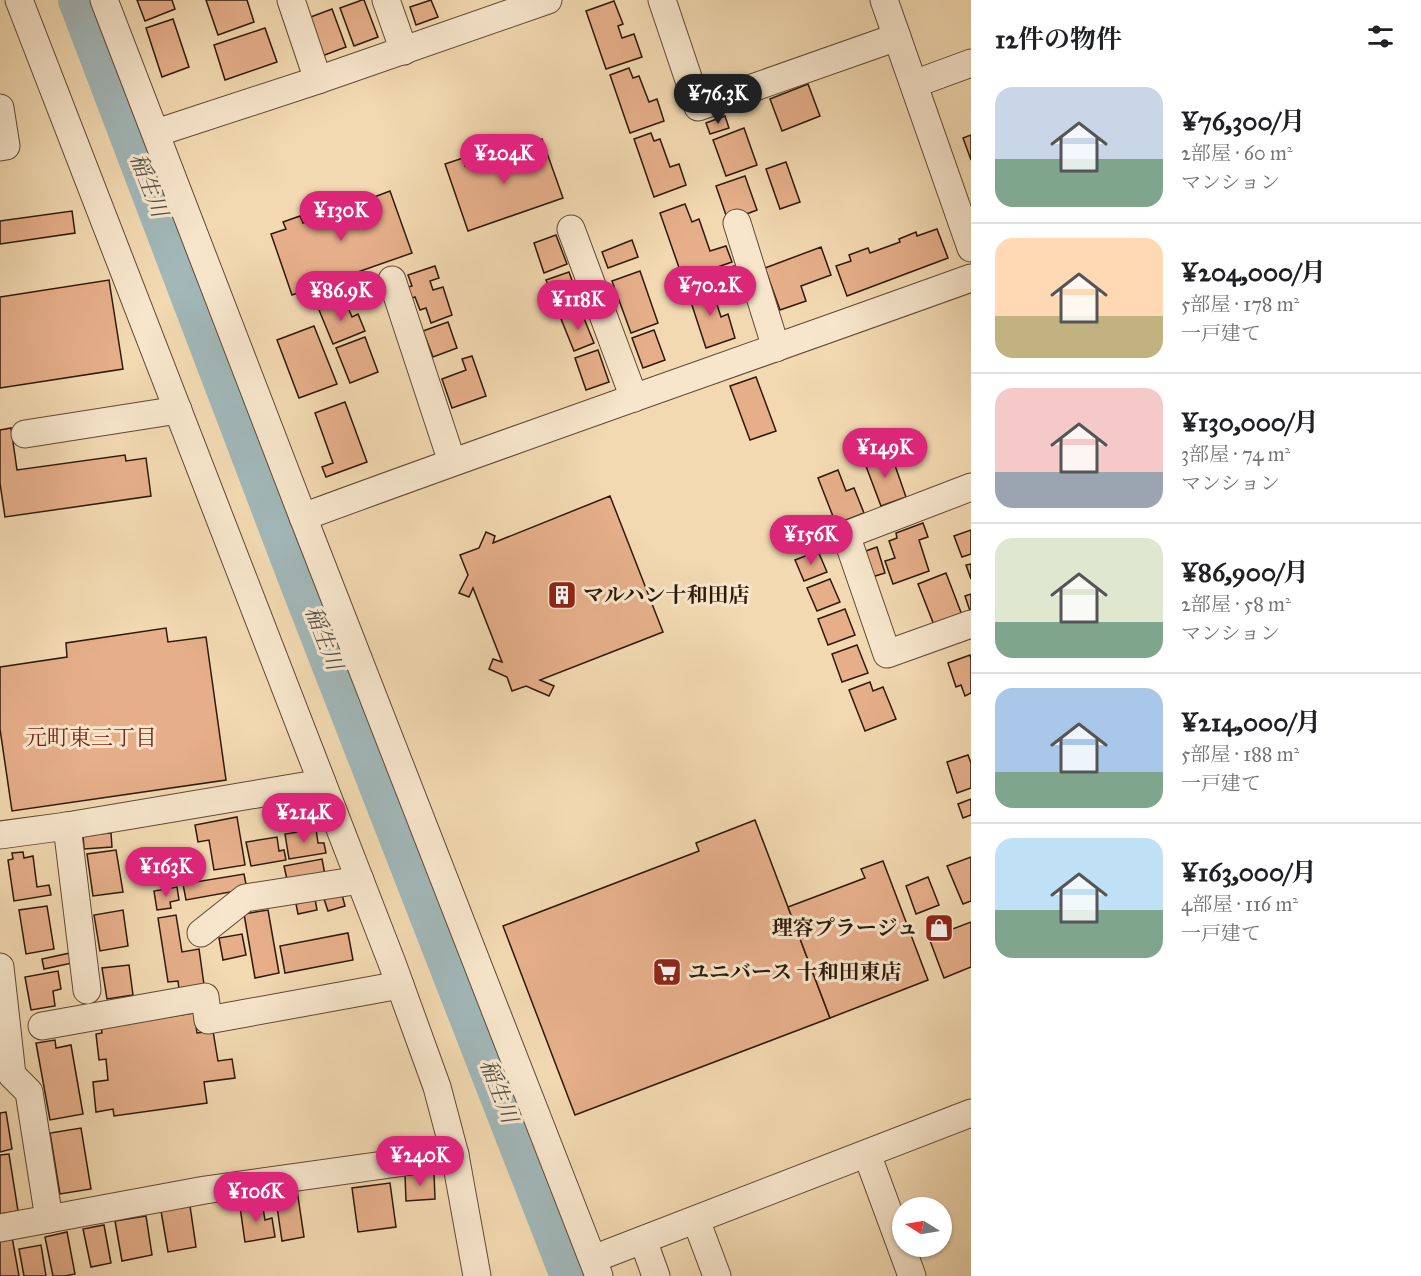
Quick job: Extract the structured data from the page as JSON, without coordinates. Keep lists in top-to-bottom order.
{
  "districts": ["元町東三丁目"],
  "water": ["稲生川"],
  "places": {
    "building": ["マルハン十和田店"],
    "shop": ["理容プラージュ"],
    "supermarket": ["ユニバース 十和田東店"]
  },
  "north": "left",
  "page": {
    "heading": "12件の物件",
    "list": [
      {
        "name": "¥76,300/月",
        "note": "2部屋 · 60 m² · マンション"
      },
      {
        "name": "¥204,000/月",
        "note": "5部屋 · 178 m² · 一戸建て"
      },
      {
        "name": "¥130,000/月",
        "note": "3部屋 · 74 m² · マンション"
      },
      {
        "name": "¥86,900/月",
        "note": "2部屋 · 58 m² · マンション"
      },
      {
        "name": "¥214,000/月",
        "note": "5部屋 · 188 m² · 一戸建て"
      },
      {
        "name": "¥163,000/月",
        "note": "4部屋 · 116 m² · 一戸建て"
      }
    ],
    "price": [
      "¥76.3K",
      "¥204K",
      "¥130K",
      "¥70.2K",
      "¥86.9K",
      "¥118K",
      "¥149K",
      "¥156K",
      "¥214K",
      "¥163K",
      "¥240K",
      "¥106K"
    ]
  }
}
